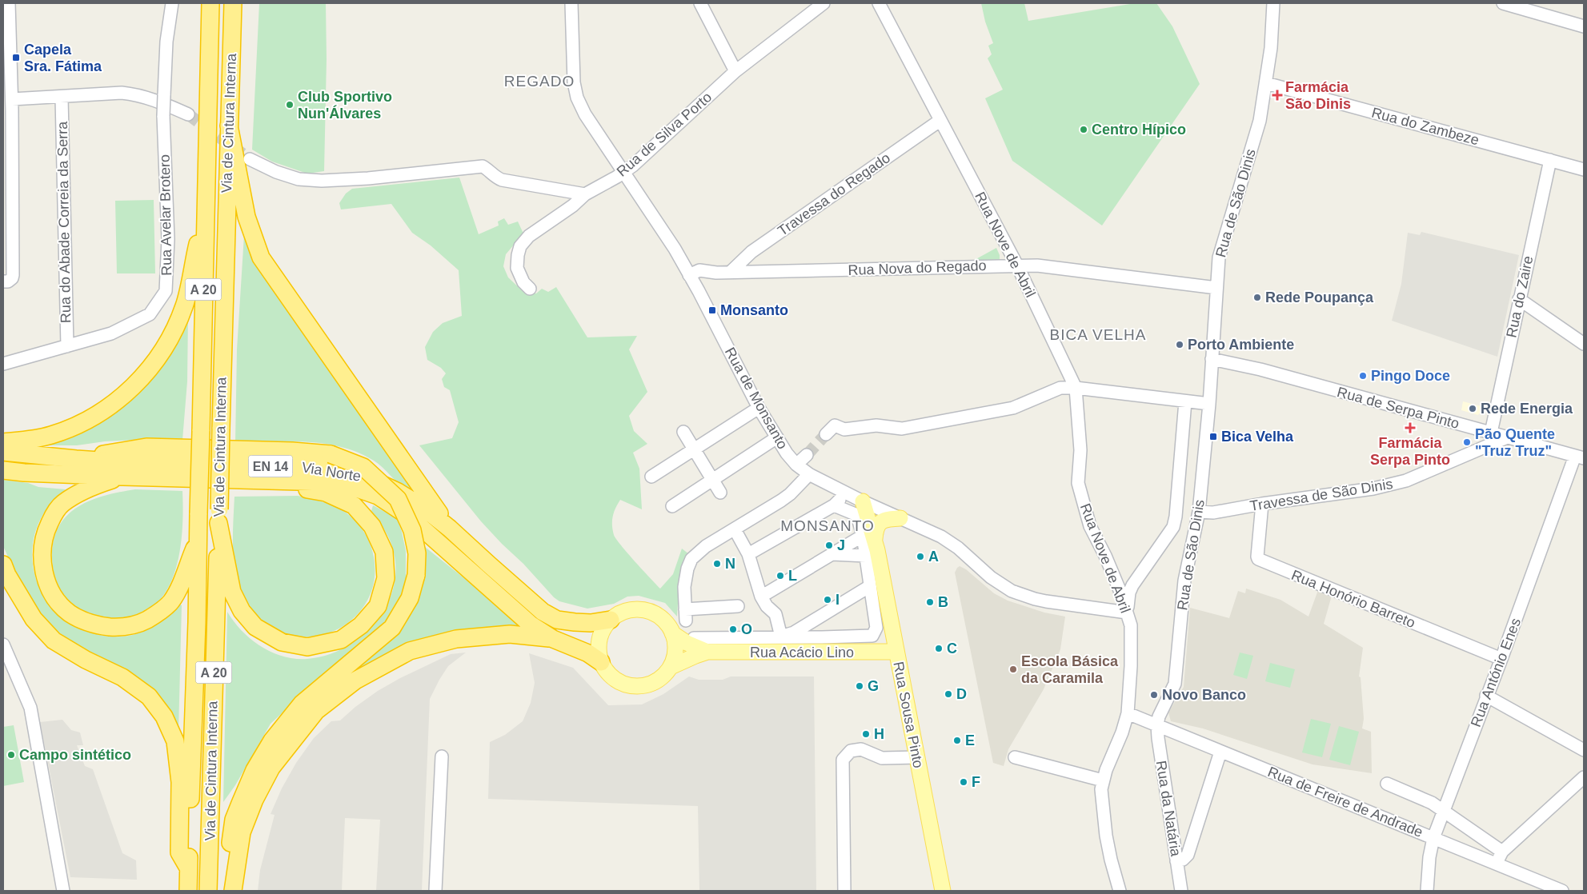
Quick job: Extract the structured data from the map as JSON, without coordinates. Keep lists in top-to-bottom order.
{
  "streets": {
    "highway": [
      "Via de Cintura Interna",
      "A 20",
      "EN 14",
      "Via Norte"
    ],
    "main road": ["Rua Acácio Lino", "Rua Sousa Pinto"],
    "street": [
      "Rua do Zambeze",
      "Rua de Silva Porto",
      "Travessa do Regado",
      "Rua de São Dinis",
      "Rua Avelar Brotero",
      "Rua do Abade Correia da Serra",
      "Rua Nove de Abril",
      "Rua Nova do Regado",
      "Rua do Zaire",
      "Rua de Monsanto",
      "Rua de Serpa Pinto",
      "Travessa de São Dinis",
      "Rua Honório Barreto",
      "Rua António Enes",
      "Rua de Freire de Andrade",
      "Rua da Natária"
    ]
  },
  "crossings": [
    ["Rua do Zambeze", "Rua de São Dinis"],
    ["Rua do Zambeze", "Rua do Zaire"],
    ["Rua de Silva Porto", "Rua de Monsanto"],
    ["Travessa do Regado", "Rua Nove de Abril"],
    ["Travessa do Regado", "Rua Nova do Regado"],
    ["Rua de São Dinis", "Rua Nove de Abril"],
    ["Rua de São Dinis", "Rua Nova do Regado"],
    ["Rua de São Dinis", "Rua de Monsanto"],
    ["Rua de São Dinis", "Rua de Serpa Pinto"],
    ["Rua de São Dinis", "Travessa de São Dinis"],
    ["Rua de São Dinis", "Rua de Freire de Andrade"],
    ["Rua de São Dinis", "Rua da Natária"],
    ["Rua Avelar Brotero", "Rua do Abade Correia da Serra"],
    ["Rua Nove de Abril", "Rua Nova do Regado"],
    ["Rua Nove de Abril", "Rua de Monsanto"],
    ["Rua Nove de Abril", "Rua de Freire de Andrade"],
    ["Rua Nova do Regado", "Rua de Monsanto"],
    ["Rua do Zaire", "Rua de Serpa Pinto"],
    ["Rua de Monsanto", "Rua Sousa Pinto"],
    ["Rua de Serpa Pinto", "Travessa de São Dinis"],
    ["Rua de Serpa Pinto", "Rua António Enes"],
    ["Via Norte", "Rua Acácio Lino"],
    ["Travessa de São Dinis", "Rua Honório Barreto"],
    ["Rua Honório Barreto", "Rua António Enes"],
    ["Rua Acácio Lino", "Rua Sousa Pinto"],
    ["Rua António Enes", "Rua de Freire de Andrade"],
    ["Rua de Freire de Andrade", "Rua da Natária"]
  ],
  "districts": ["REGADO", "BICA VELHA", "MONSANTO"],
  "places": {
    "transit": ["Capela Sra. Fátima", "Monsanto", "Bica Velha"],
    "health": ["Farmácia São Dinis", "Farmácia Serpa Pinto"],
    "other": [
      "Club Sportivo Nun'Álvares",
      "Centro Hípico",
      "Rede Poupança",
      "Porto Ambiente",
      "Pingo Doce",
      "Rede Energia",
      "Pão Quente \"Truz Truz\"",
      "J",
      "A",
      "N",
      "L",
      "I",
      "B",
      "O",
      "C",
      "Escola Básica da Caramila",
      "G",
      "D",
      "Novo Banco",
      "H",
      "E",
      "Campo sintético",
      "F"
    ]
  }
}
